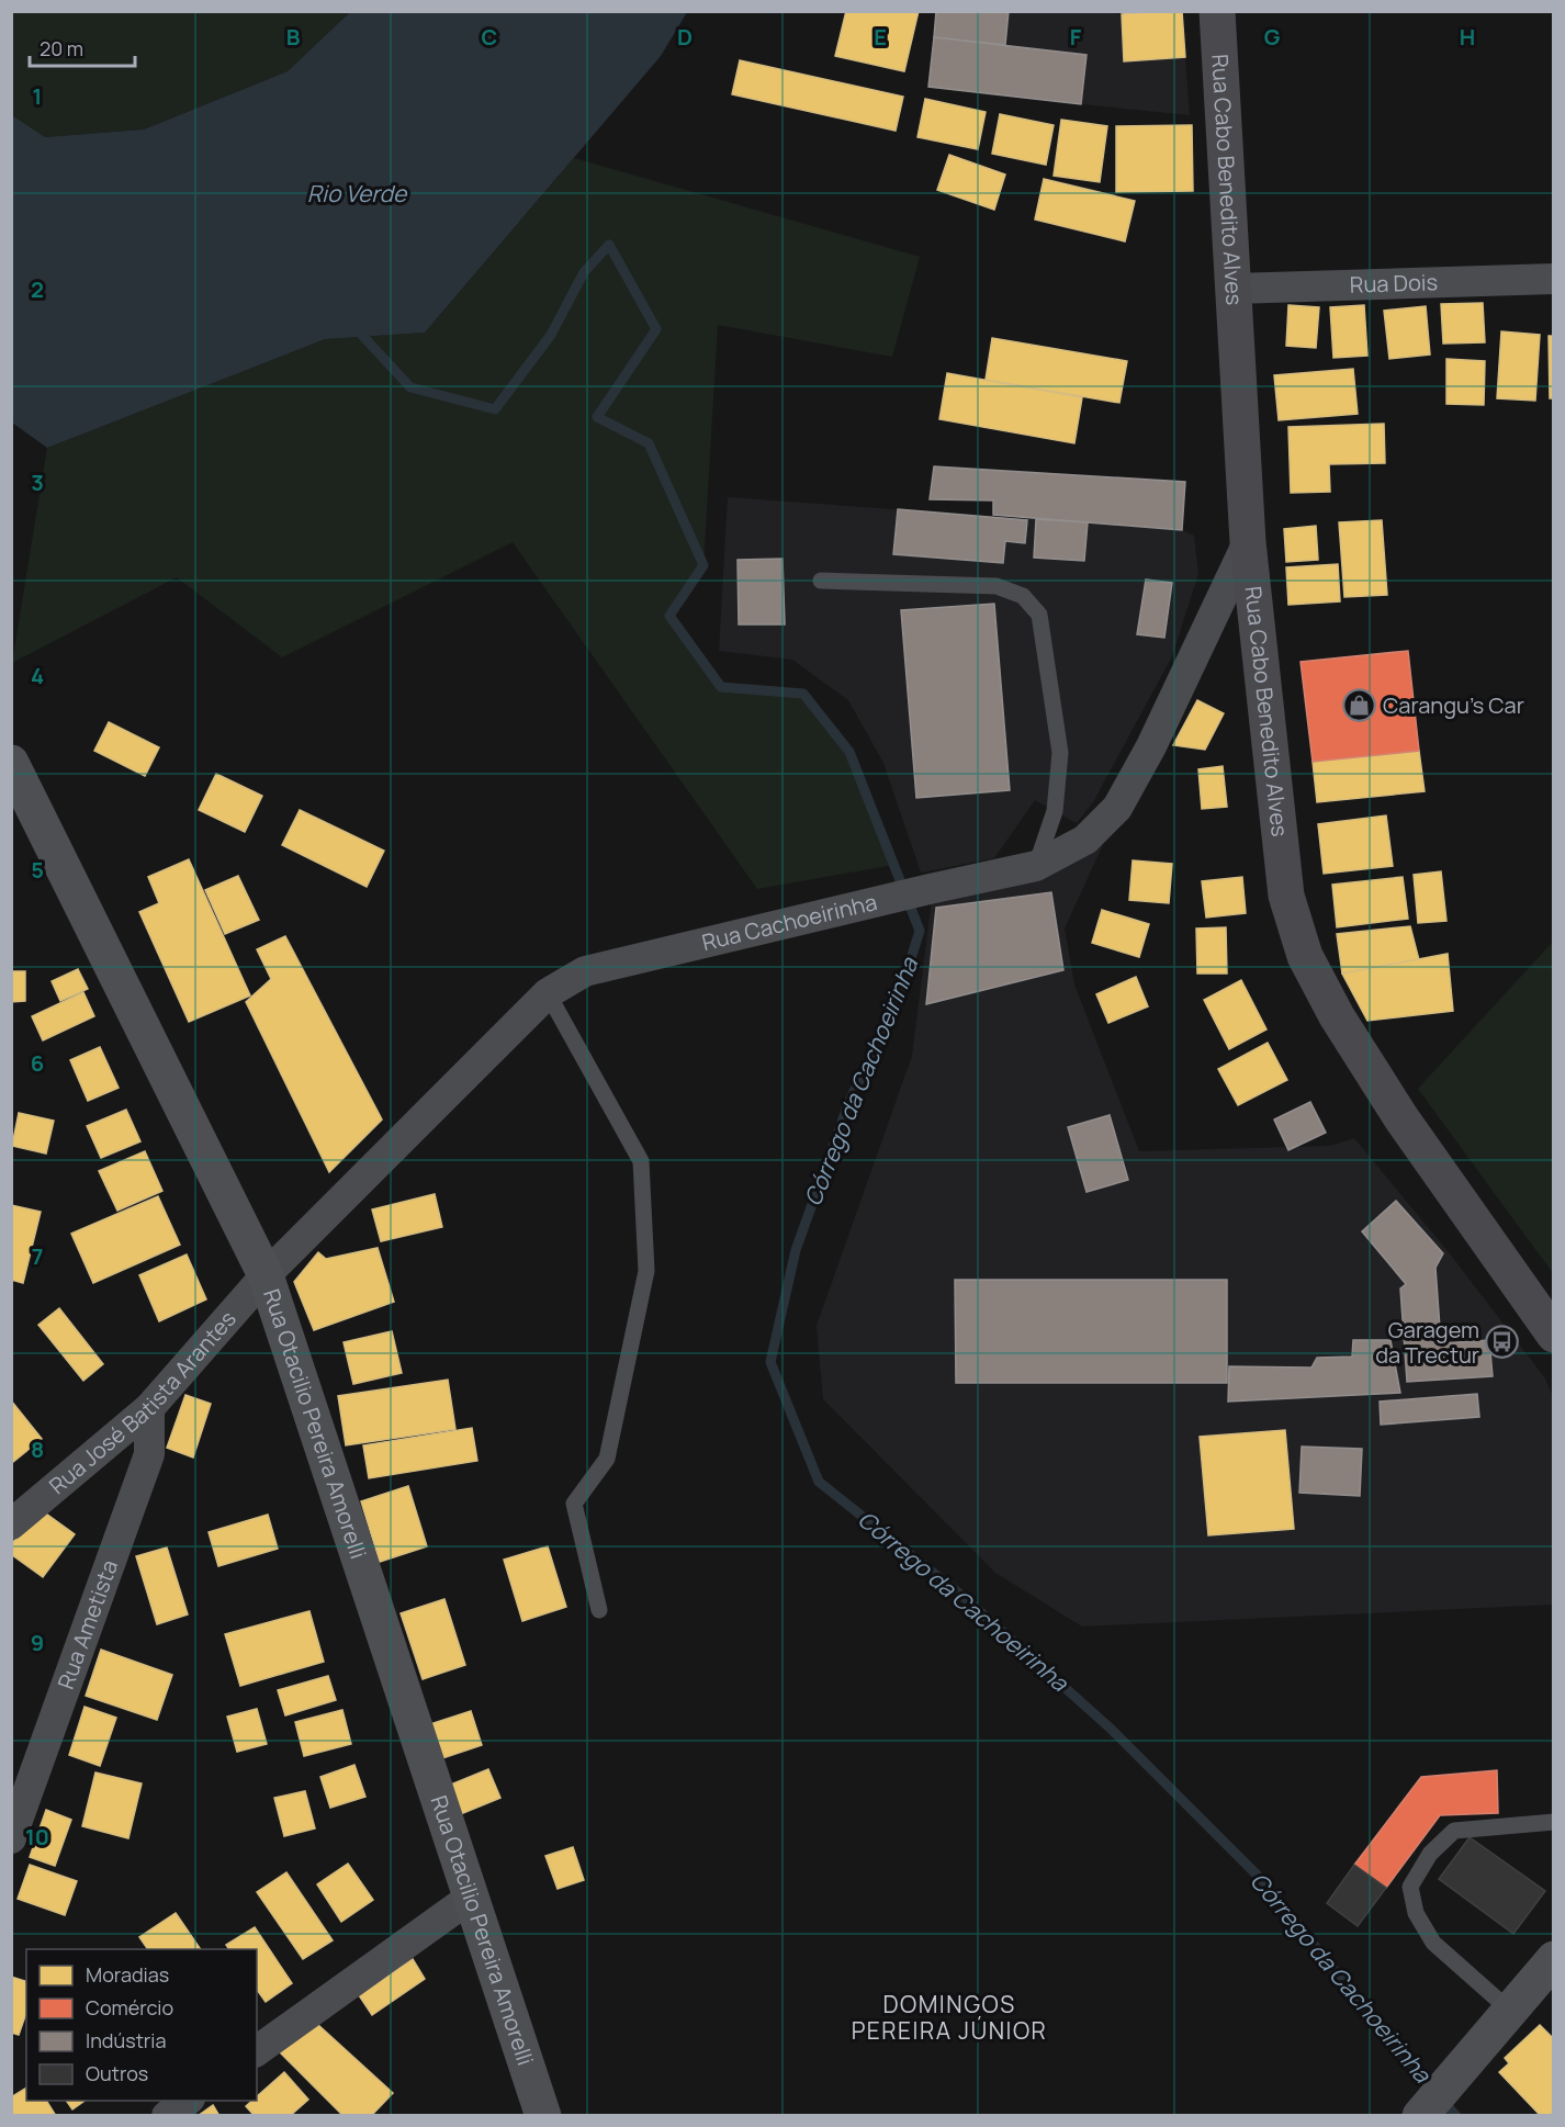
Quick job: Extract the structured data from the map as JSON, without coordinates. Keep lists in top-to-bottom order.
{
  "streets": {
    "main road": ["Rua Cabo Benedito Alves", "Rua Otacilio Pereira Amorelli"],
    "street": [
      "Rua Dois",
      "Rua Cachoeirinha",
      "Rua José Batista Arantes",
      "Rua Ametista"
    ]
  },
  "crossings": [
    ["Rua Cabo Benedito Alves", "Rua Dois"],
    ["Rua Cabo Benedito Alves", "Rua Cachoeirinha"],
    ["Rua Cachoeirinha", "Rua José Batista Arantes"],
    ["Rua Cachoeirinha", "Rua Otacilio Pereira Amorelli"],
    ["Rua José Batista Arantes", "Rua Otacilio Pereira Amorelli"],
    ["Rua José Batista Arantes", "Rua Ametista"]
  ],
  "districts": ["DOMINGOS PEREIRA JÚNIOR"],
  "water": ["Rio Verde", "Córrego da Cachoeirinha"],
  "places": {
    "shop": ["Carangu's Car"],
    "bus stop": ["Garagem da Trectur"]
  },
  "legend": [
    "Moradias",
    "Comércio",
    "Indústria",
    "Outros"
  ],
  "scale_bar": "20 m",
  "grid": {
    "columns": [
      "B",
      "C",
      "D",
      "E",
      "F",
      "G",
      "H"
    ],
    "rows": [
      "1",
      "2",
      "3",
      "4",
      "5",
      "6",
      "7",
      "8",
      "9",
      "10"
    ]
  }
}
